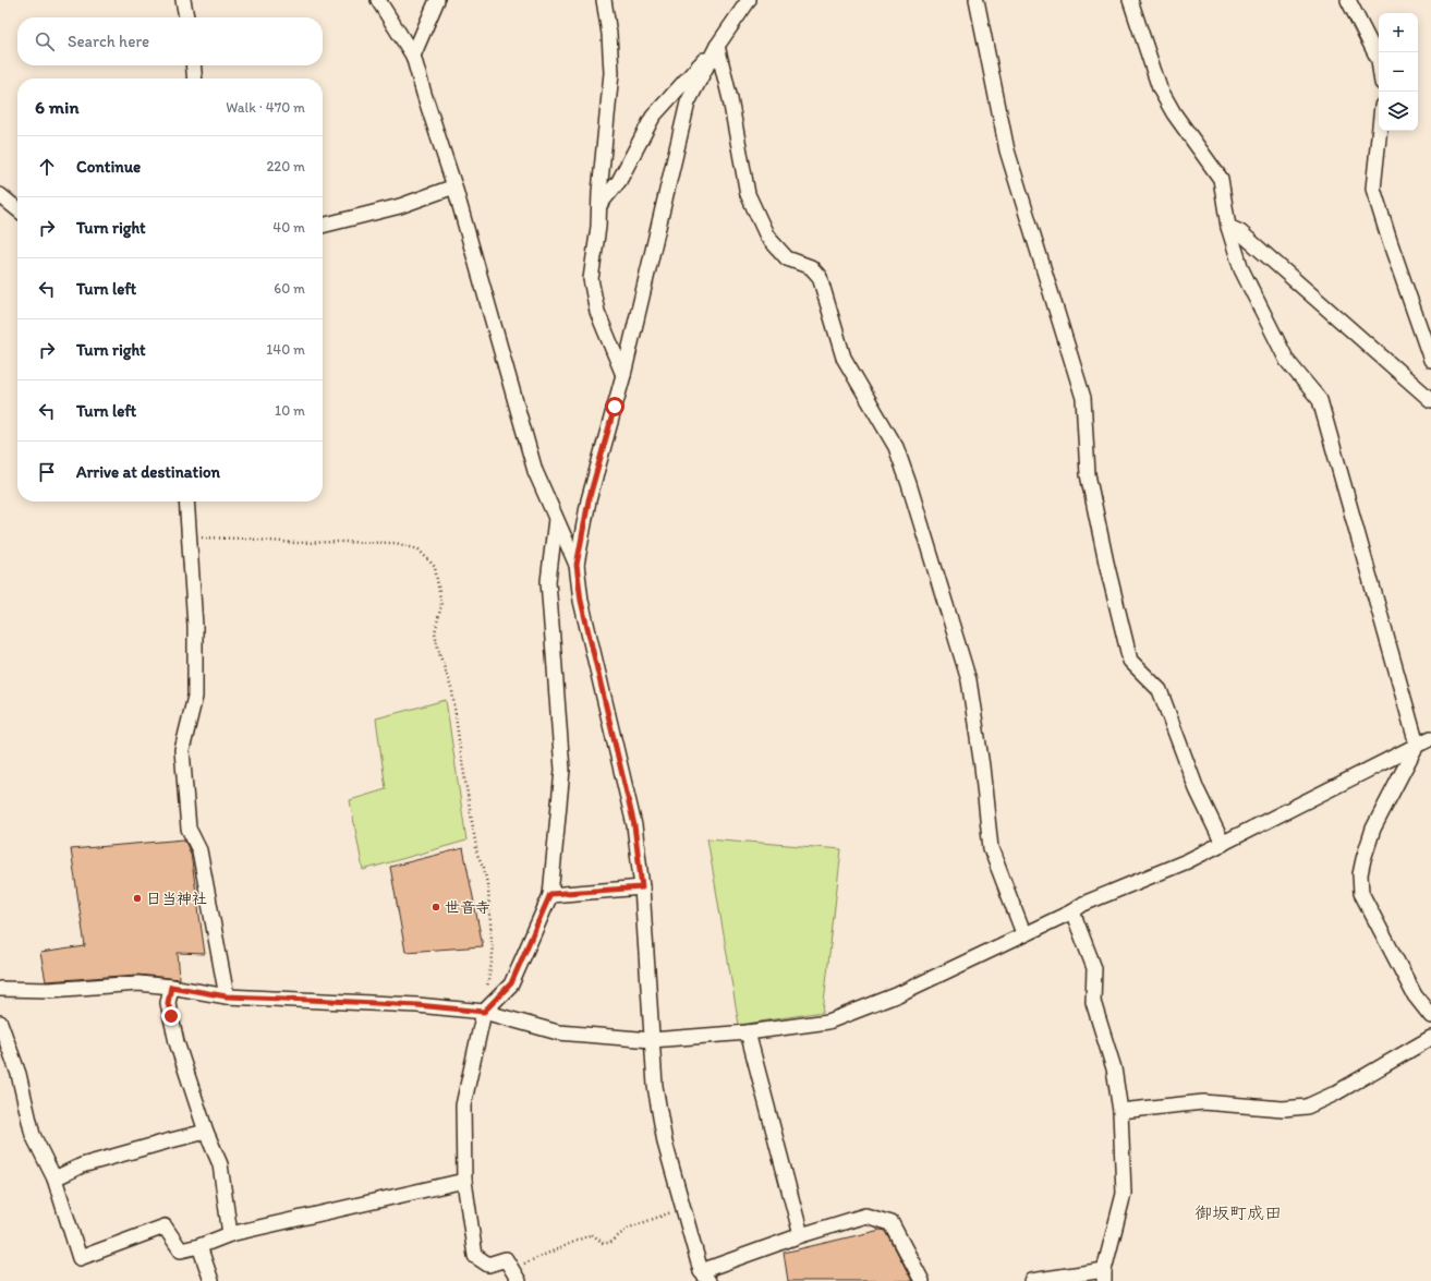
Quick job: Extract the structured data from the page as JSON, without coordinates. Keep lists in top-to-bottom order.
{
  "districts": ["御坂町成田"],
  "places": ["日当神社", "世音寺"],
  "page": {
    "map_buttons": ["+", "−"],
    "search": "Search here",
    "heading": ["6 min", "Walk · 470 m"],
    "list": [
      ["Continue", "220 m"],
      ["Turn right", "40 m"],
      ["Turn left", "60 m"],
      ["Turn right", "140 m"],
      ["Turn left", "10 m"],
      "Arrive at destination"
    ]
  }
}
